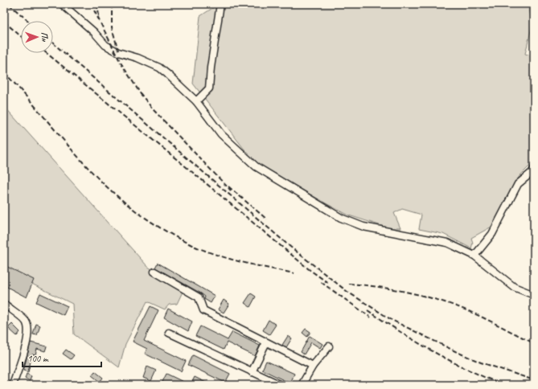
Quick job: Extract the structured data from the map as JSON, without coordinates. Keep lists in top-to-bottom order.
{
  "scale_bar": "100 m",
  "north": "right"
}
